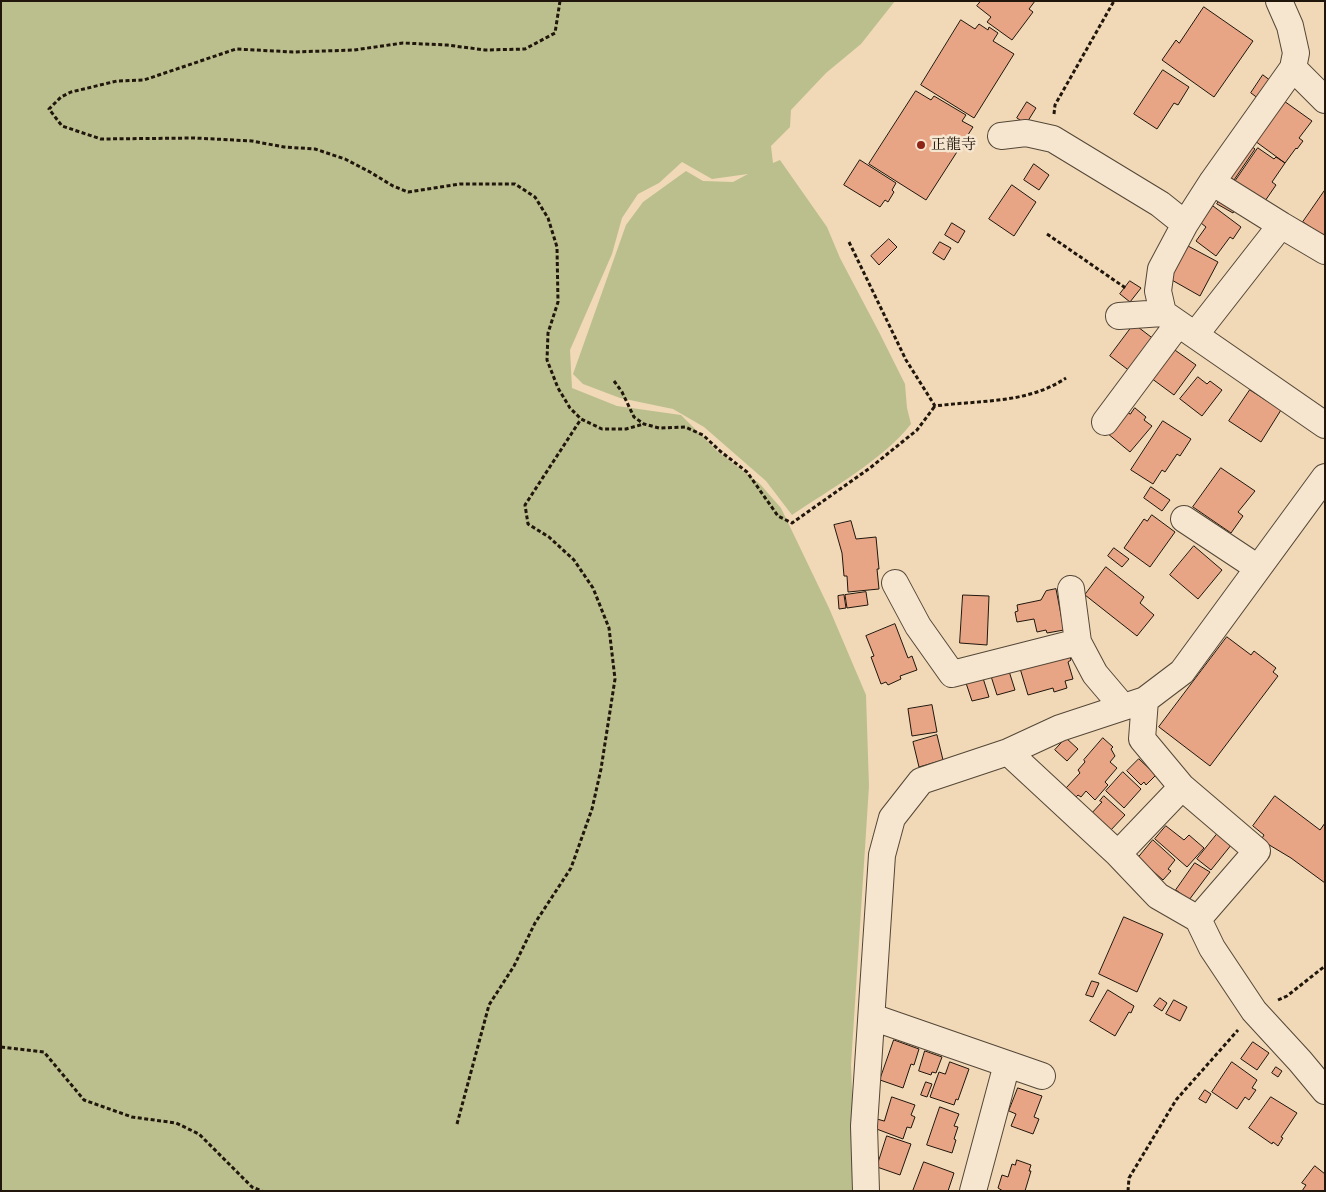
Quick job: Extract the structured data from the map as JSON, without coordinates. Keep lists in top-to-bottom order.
{
  "places": ["正龍寺"]
}
